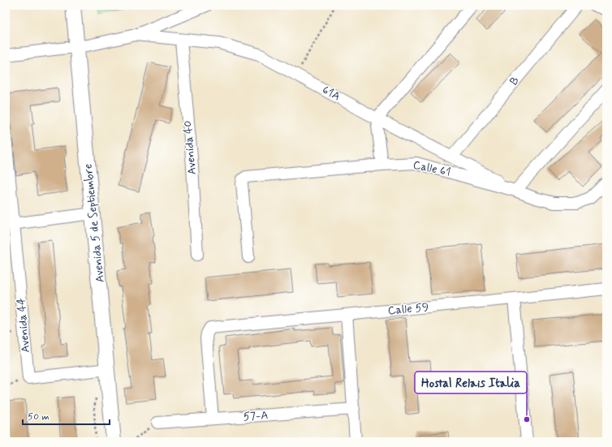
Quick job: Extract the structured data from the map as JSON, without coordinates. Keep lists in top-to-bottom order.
{
  "streets": {
    "main road": ["Avenida 5 de Septiembre"],
    "street": [
      "B",
      "61A",
      "Avenida 40",
      "Calle 61",
      "Calle 59",
      "Avenida 44",
      "57-A"
    ]
  },
  "crossings": [
    ["B", "61A"],
    ["61A", "Avenida 40"],
    ["61A", "Calle 61"],
    ["Avenida 5 de Septiembre", "Avenida 44"],
    ["Calle 59", "57-A"]
  ],
  "places": ["Hostal Relais Italia"],
  "scale_bar": "50 m"
}
